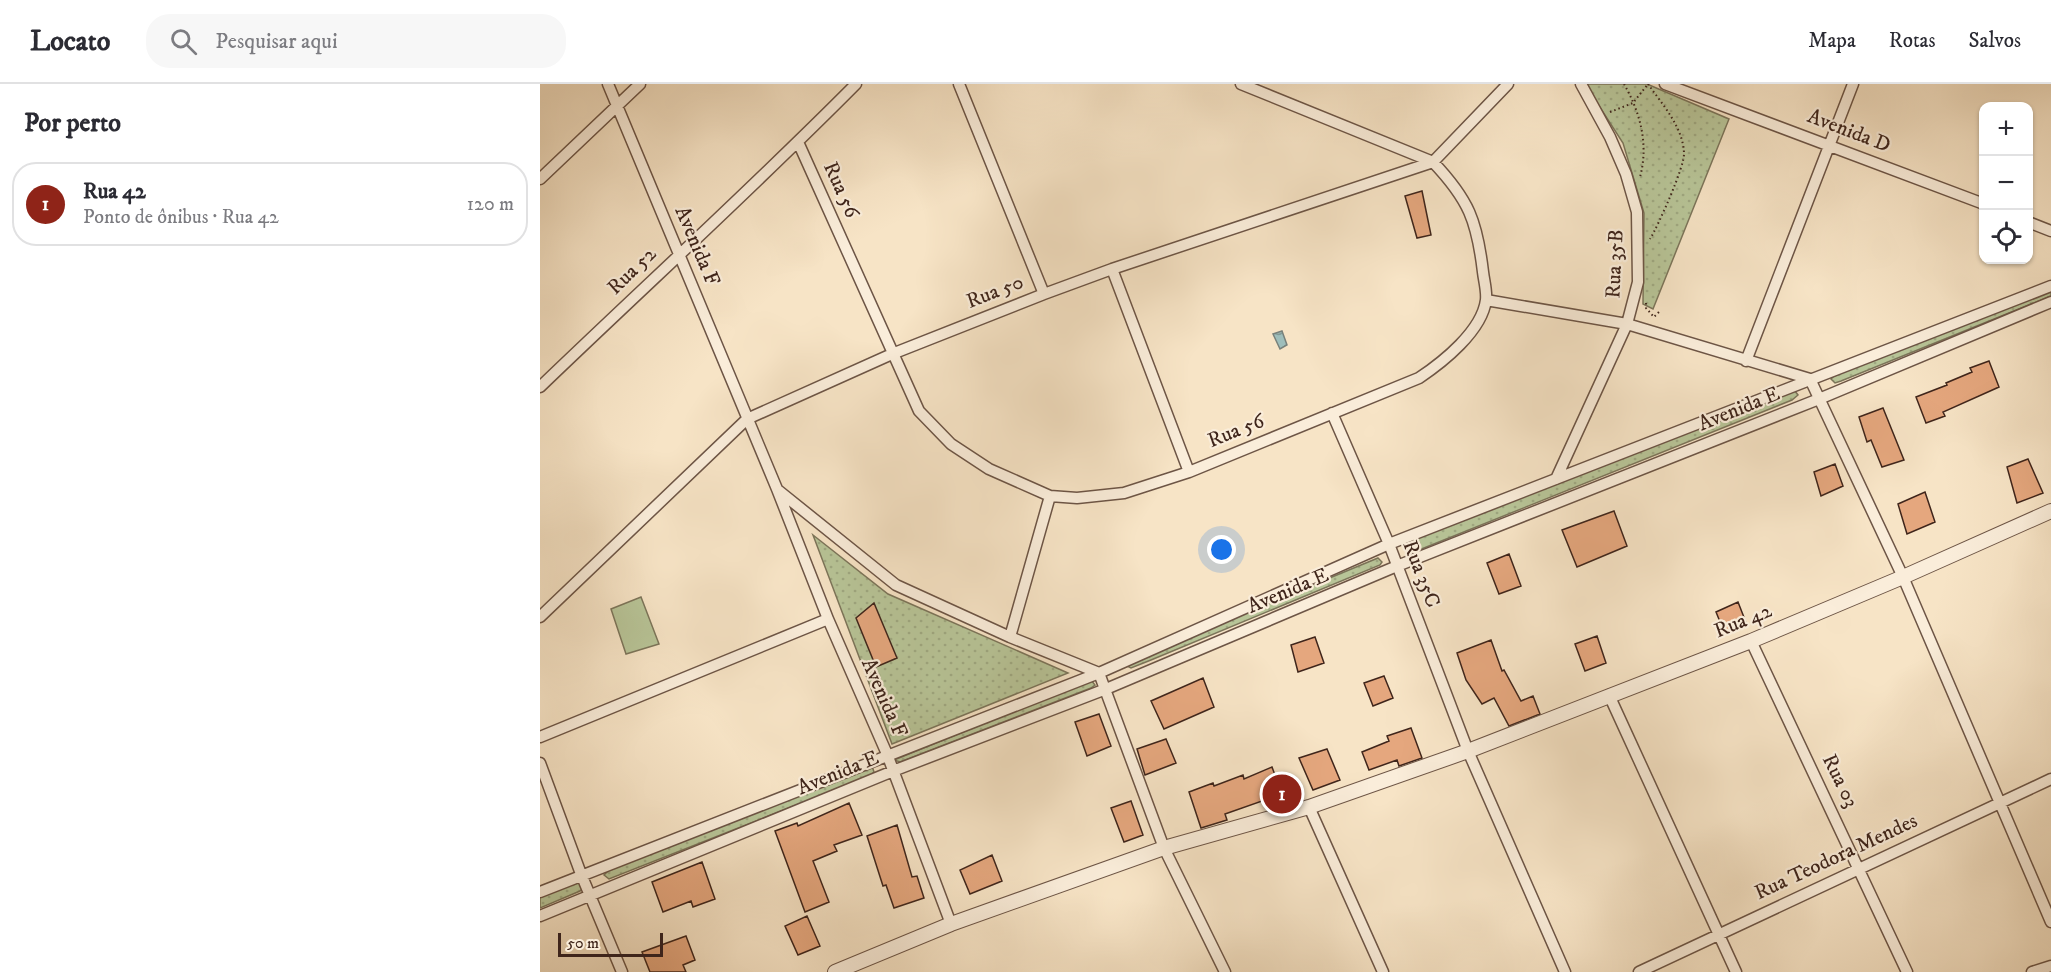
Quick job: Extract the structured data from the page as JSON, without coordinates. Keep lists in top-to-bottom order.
{
  "streets": {
    "street": [
      "Avenida D",
      "Rua 56",
      "Avenida F",
      "Rua 35B",
      "Rua 52",
      "Rua 50",
      "Avenida E",
      "Rua 35C",
      "Rua 42",
      "Rua 03",
      "Rua Teodora Mendes"
    ]
  },
  "crossings": [
    ["Rua 56", "Rua 52"],
    ["Rua 56", "Rua 50"],
    ["Rua 56", "Rua 35C"],
    ["Avenida F", "Rua 52"],
    ["Avenida F", "Rua 50"],
    ["Avenida F", "Avenida E"],
    ["Avenida F", "Rua 42"],
    ["Rua 35B", "Avenida E"],
    ["Avenida E", "Rua 35C"],
    ["Rua 35C", "Rua 42"],
    ["Rua 42", "Rua 03"],
    ["Rua 03", "Rua Teodora Mendes"]
  ],
  "scale_bar": "50 m",
  "page": {
    "header": "Locato",
    "search": "Pesquisar aqui",
    "nav": ["Mapa", "Rotas", "Salvos"],
    "heading": "Por perto",
    "map_buttons": ["+", "−"],
    "list": [
      {
        "mark": "1",
        "name": "Rua 42",
        "note": "Ponto de ônibus · Rua 42",
        "value": "120 m"
      }
    ],
    "pins": "1",
    "scale": "50 m"
  }
}
